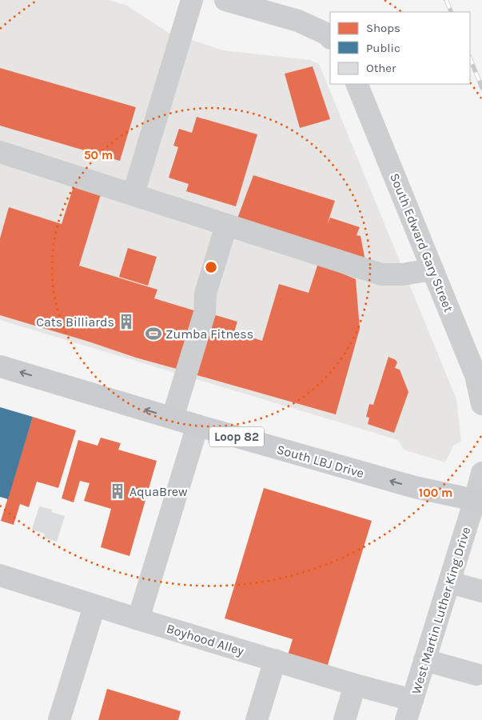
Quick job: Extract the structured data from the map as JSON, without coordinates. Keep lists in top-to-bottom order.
{
  "streets": {
    "main road": ["Loop 82", "South LBJ Drive"],
    "street": ["South Edward Gary Street", "West Martin Luther King Drive", "Boyhood Alley"]
  },
  "crossings": [
    ["South LBJ Drive", "West Martin Luther King Drive"],
    ["West Martin Luther King Drive", "Boyhood Alley"]
  ],
  "one_way": ["South LBJ Drive"],
  "places": {
    "building": ["Cats Billiards", "AquaBrew"],
    "sports": ["Zumba Fitness"]
  },
  "legend": ["Shops", "Public", "Other"],
  "rings": ["50 m", "100 m"]
}
